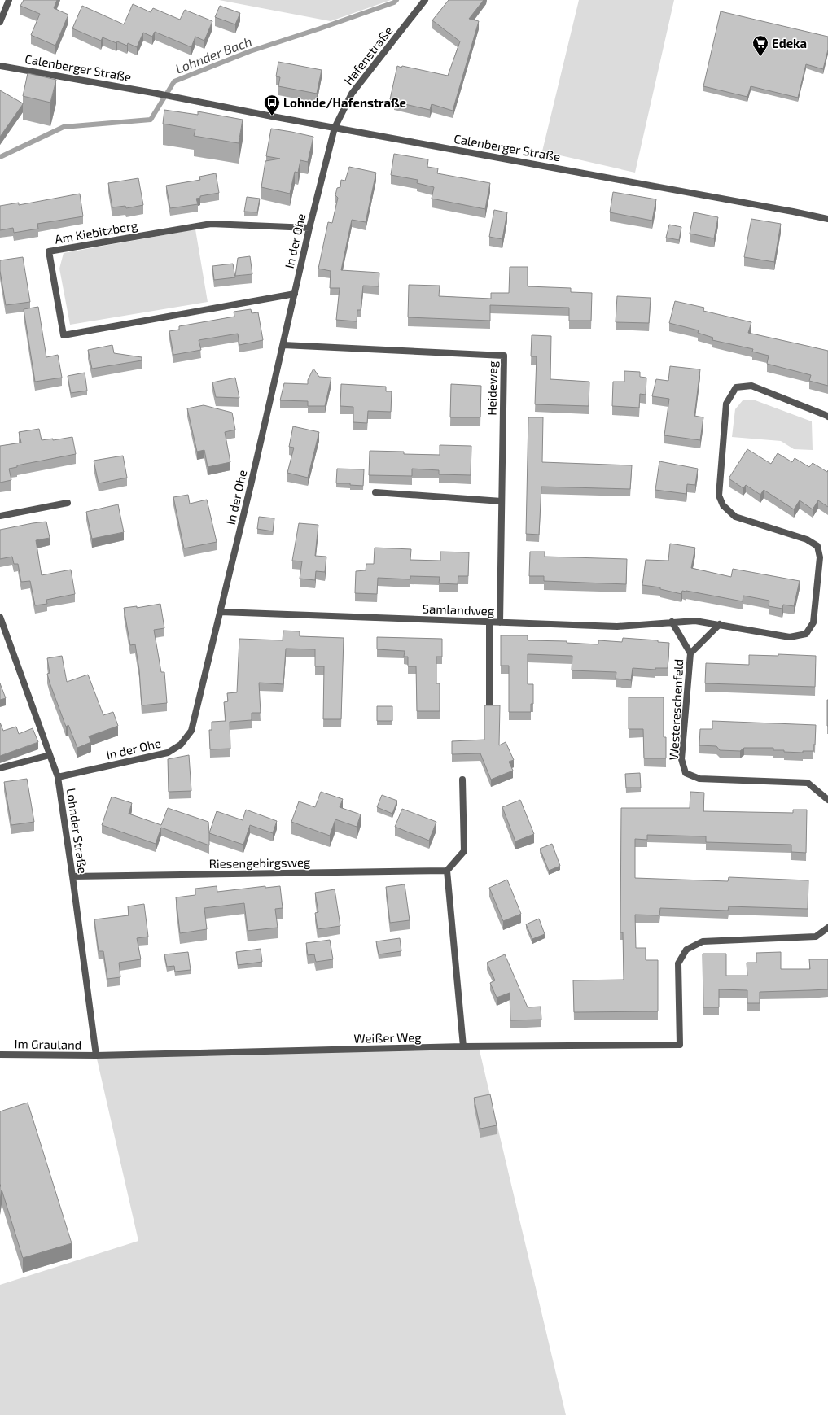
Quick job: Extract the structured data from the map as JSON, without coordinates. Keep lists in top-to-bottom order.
{
  "streets": {
    "street": [
      "Hafenstraße",
      "Calenberger Straße",
      "Am Kiebitzberg",
      "In der Ohe",
      "Heideweg",
      "Samlandweg",
      "Westereschenfeld",
      "Lohnder Straße",
      "Riesengebirgsweg",
      "Weißer Weg",
      "Im Grauland"
    ]
  },
  "crossings": [
    ["Hafenstraße", "Calenberger Straße"],
    ["Hafenstraße", "In der Ohe"],
    ["Calenberger Straße", "In der Ohe"],
    ["Am Kiebitzberg", "In der Ohe"],
    ["In der Ohe", "Heideweg"],
    ["In der Ohe", "Samlandweg"],
    ["In der Ohe", "Lohnder Straße"],
    ["Heideweg", "Samlandweg"],
    ["Samlandweg", "Westereschenfeld"],
    ["Lohnder Straße", "Riesengebirgsweg"],
    ["Lohnder Straße", "Weißer Weg"],
    ["Lohnder Straße", "Im Grauland"],
    ["Weißer Weg", "Im Grauland"]
  ],
  "water": ["Lohnder Bach"],
  "places": {
    "supermarket": ["Edeka"],
    "bus stop": ["Lohnde/Hafenstraße"]
  }
}
